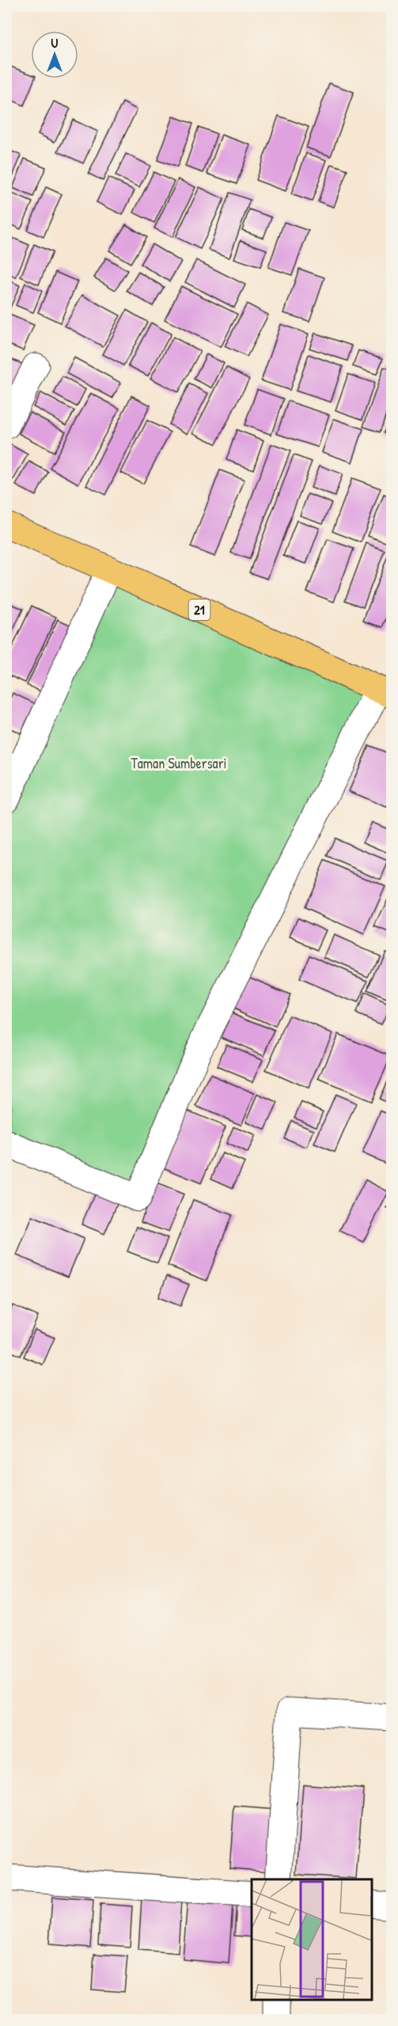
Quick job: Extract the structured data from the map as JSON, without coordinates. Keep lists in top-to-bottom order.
{
  "streets": {
    "highway": ["21"]
  },
  "parks": ["Taman Sumbersari"],
  "north": "top"
}
